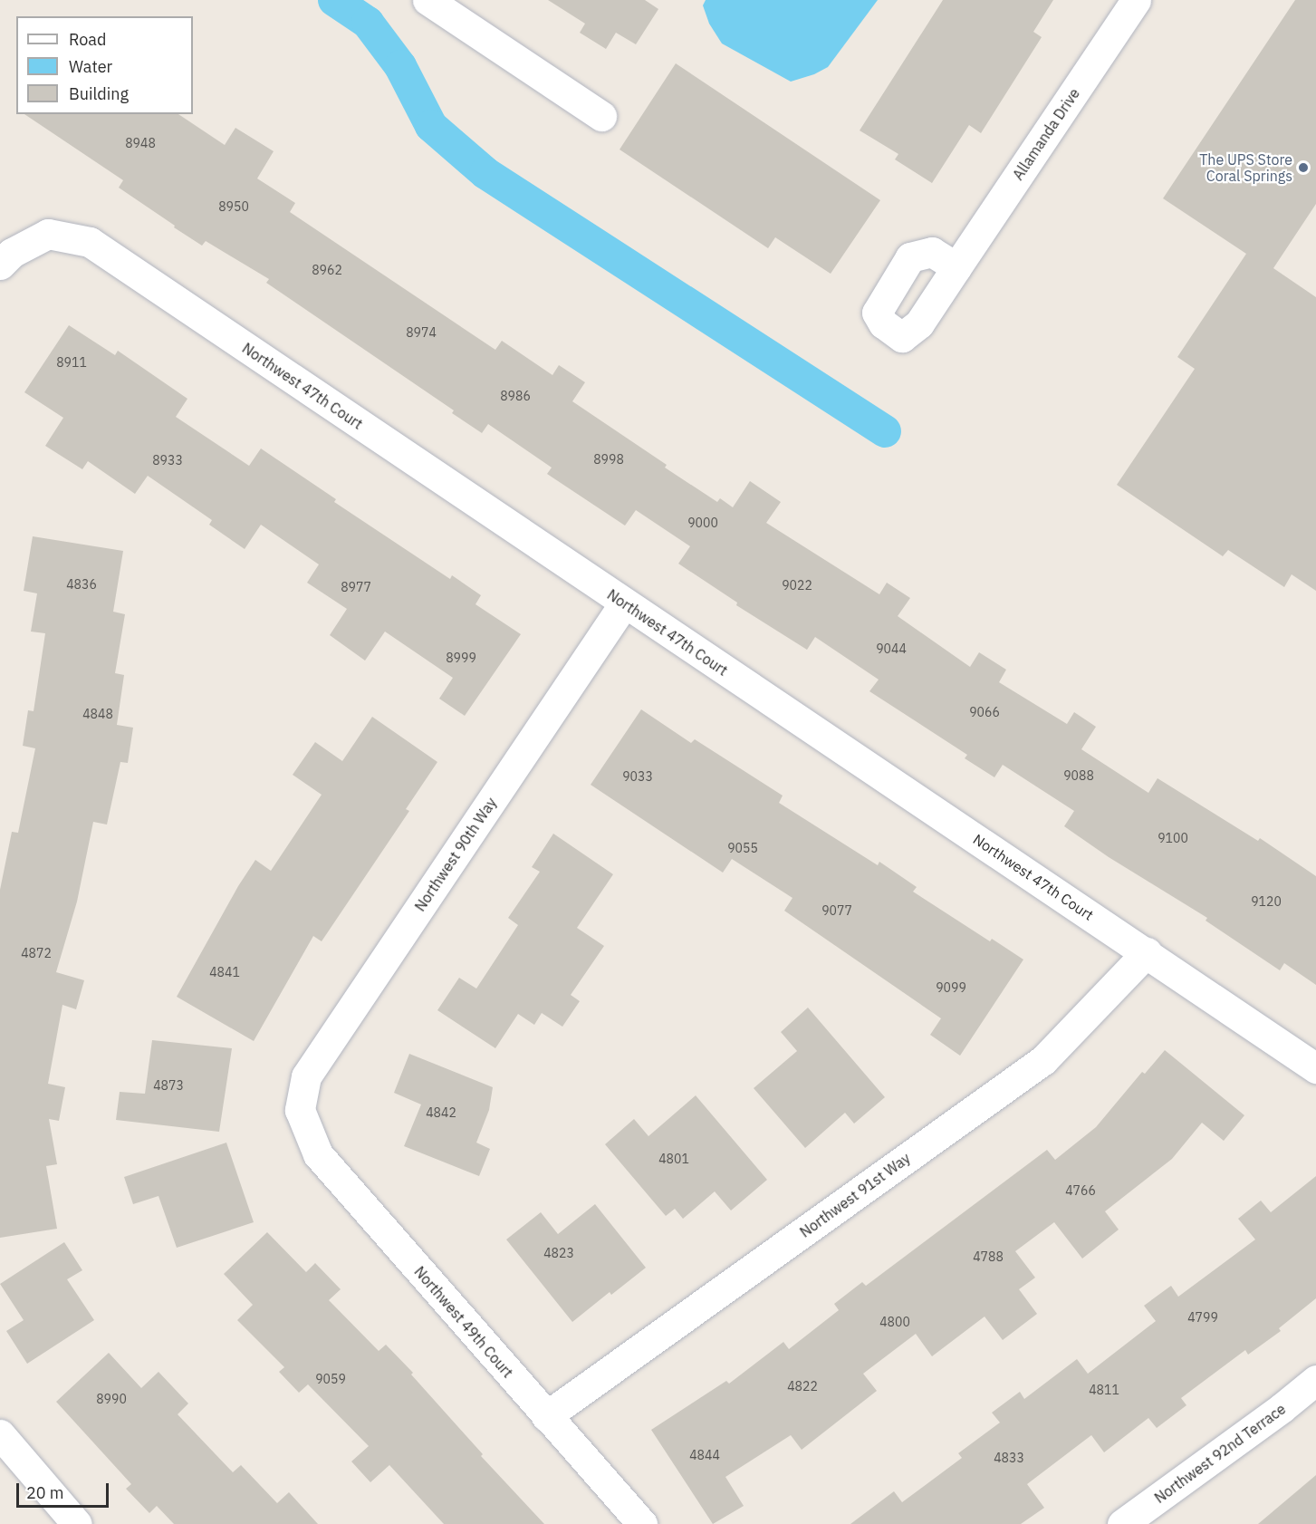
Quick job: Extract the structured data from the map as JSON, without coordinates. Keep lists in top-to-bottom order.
{
  "streets": {
    "street": [
      "Allamanda Drive",
      "Northwest 47th Court",
      "Northwest 90th Way",
      "Northwest 91st Way",
      "Northwest 49th Court",
      "Northwest 92nd Terrace"
    ]
  },
  "crossings": [
    ["Northwest 47th Court", "Northwest 90th Way"],
    ["Northwest 47th Court", "Northwest 91st Way"],
    ["Northwest 90th Way", "Northwest 49th Court"],
    ["Northwest 91st Way", "Northwest 49th Court"]
  ],
  "places": ["The UPS Store Coral Springs"],
  "house_numbers": [
    "8948",
    "8950",
    "8962",
    "8974",
    "8911",
    "8986",
    "8998",
    "8933",
    "9000",
    "4836",
    "9022",
    "8977",
    "9044",
    "8999",
    "9066",
    "4848",
    "9088",
    "9033",
    "9100",
    "9055",
    "9120",
    "9077",
    "4872",
    "4841",
    "9099",
    "4873",
    "4842",
    "4801",
    "4766",
    "4823",
    "4788",
    "4799",
    "4800",
    "9059",
    "4822",
    "4811",
    "8990",
    "4844",
    "4833"
  ],
  "legend": ["Road", "Water", "Building"],
  "scale_bar": "20 m"
}
